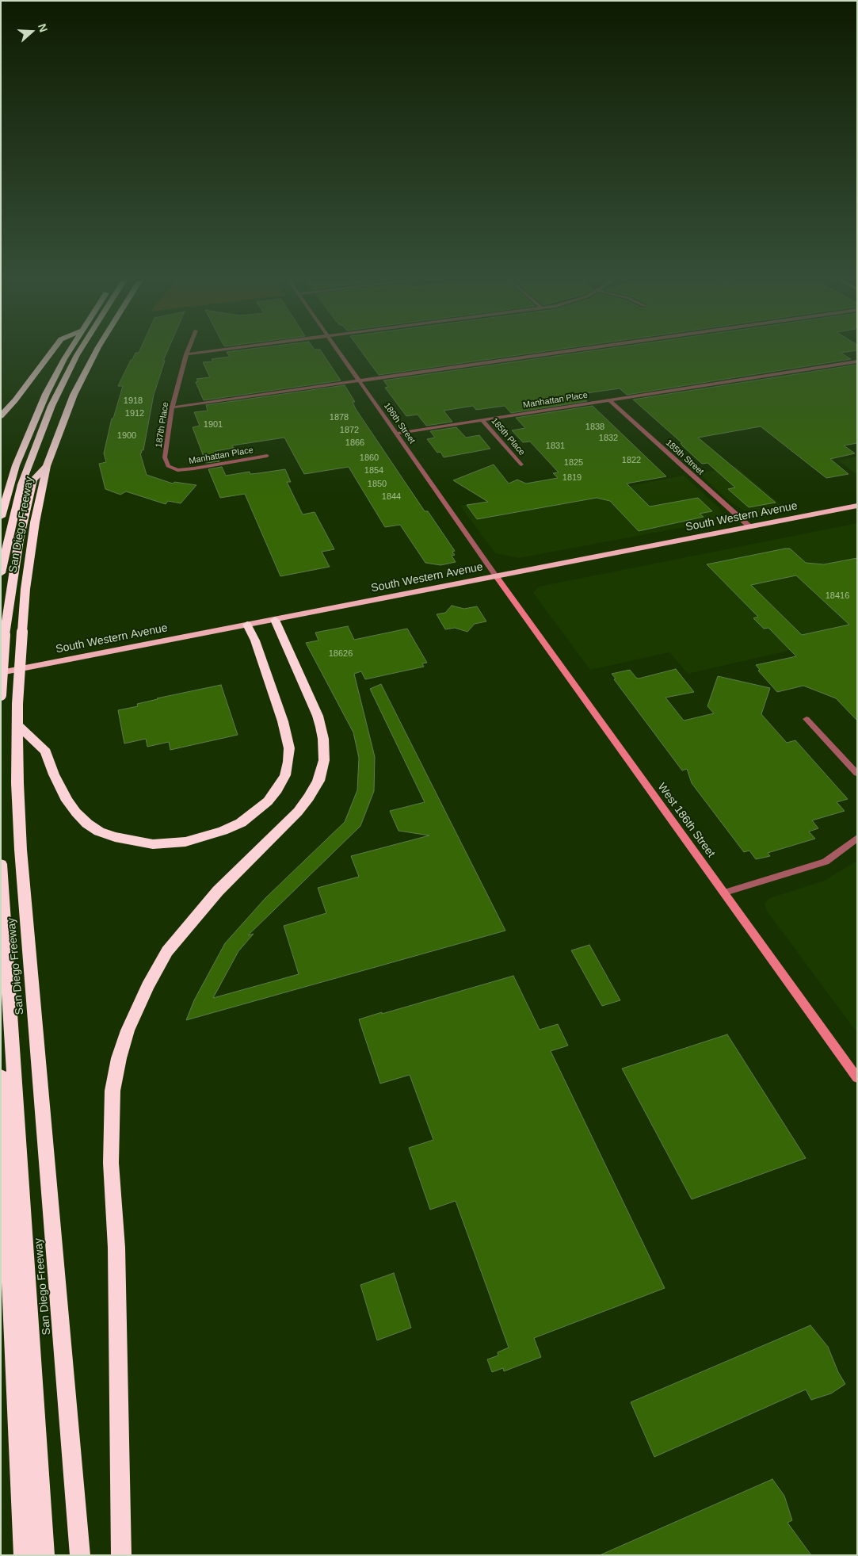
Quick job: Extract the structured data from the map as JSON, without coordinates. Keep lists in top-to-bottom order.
{
  "streets": {
    "highway": ["San Diego Freeway"],
    "main road": ["South Western Avenue"],
    "street": [
      "Manhattan Place",
      "186th Street",
      "187th Place",
      "185th Place",
      "185th Street",
      "West 186th Street"
    ]
  },
  "crossings": [
    ["Manhattan Place", "186th Street"],
    ["Manhattan Place", "187th Place"],
    ["Manhattan Place", "185th Place"],
    ["Manhattan Place", "185th Street"],
    ["186th Street", "South Western Avenue"],
    ["186th Street", "West 186th Street"],
    ["185th Street", "South Western Avenue"],
    ["South Western Avenue", "West 186th Street"]
  ],
  "house_numbers": [
    "1918",
    "1912",
    "1878",
    "1901",
    "1838",
    "1872",
    "1900",
    "1832",
    "1866",
    "1831",
    "1860",
    "1822",
    "1825",
    "1854",
    "1819",
    "1850",
    "1844",
    "18416",
    "18626"
  ],
  "north": "right"
}
